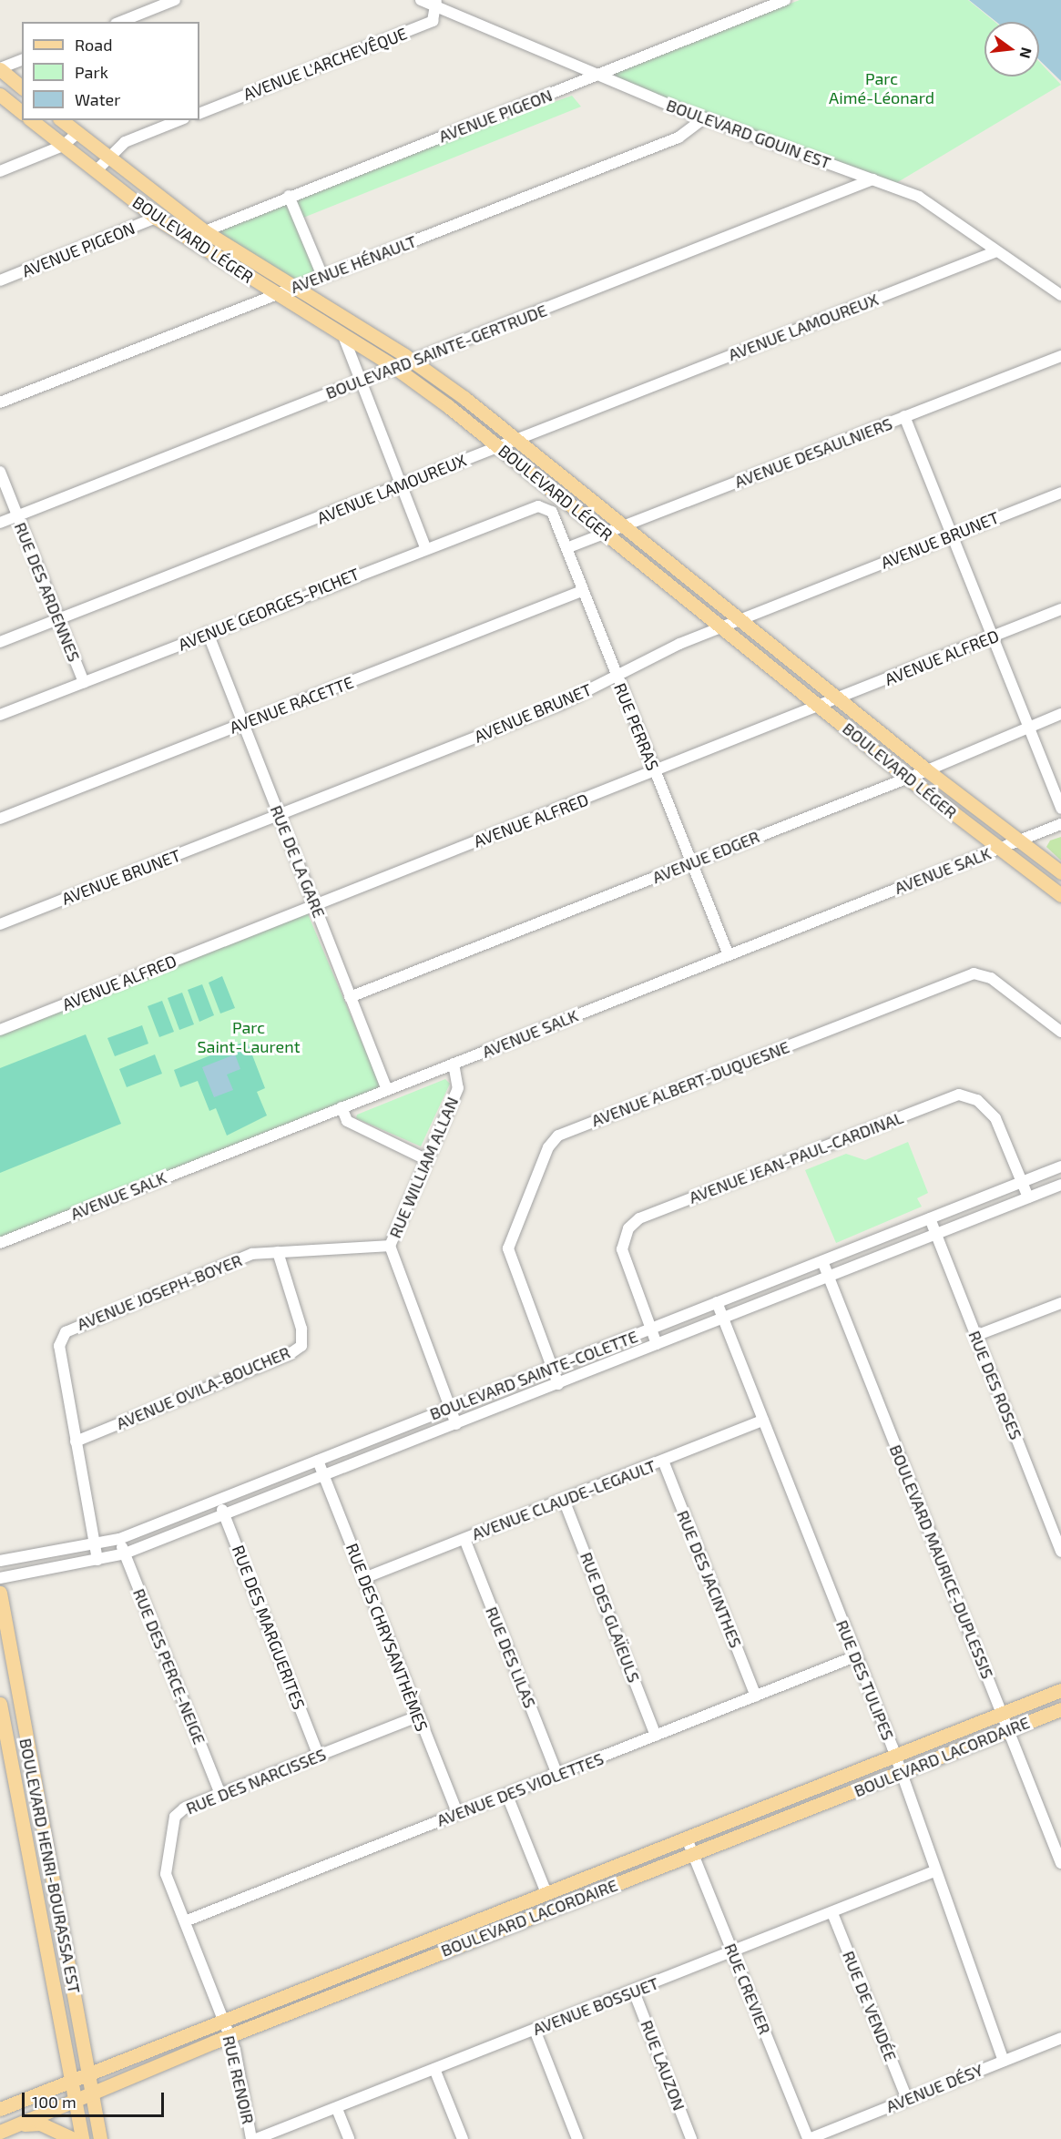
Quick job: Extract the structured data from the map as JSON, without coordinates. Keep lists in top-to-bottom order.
{
  "streets": {
    "main road": ["BOULEVARD LÉGER", "BOULEVARD LACORDAIRE", "BOULEVARD HENRI-BOURASSA EST"],
    "street": [
      "AVENUE L'ARCHEVÊQUE",
      "AVENUE PIGEON",
      "BOULEVARD GOUIN EST",
      "AVENUE HÉNAULT",
      "AVENUE LAMOUREUX",
      "BOULEVARD SAINTE-GERTRUDE",
      "AVENUE DESAULNIERS",
      "AVENUE BRUNET",
      "RUE DES ARDENNES",
      "AVENUE GEORGES-PICHET",
      "AVENUE ALFRED",
      "AVENUE RACETTE",
      "RUE PERRAS",
      "AVENUE EDGER",
      "RUE DE LA GARE",
      "AVENUE SALK",
      "AVENUE ALBERT-DUQUESNE",
      "AVENUE JEAN-PAUL-CARDINAL",
      "RUE WILLIAM ALLAN",
      "AVENUE JOSEPH-BOYER",
      "BOULEVARD SAINTE-COLETTE",
      "RUE DES ROSES",
      "AVENUE OVILA-BOUCHER",
      "AVENUE CLAUDE-LEGAULT",
      "BOULEVARD MAURICE-DUPLESSIS",
      "RUE DES JACINTHES",
      "RUE DES GLAÏEULS",
      "RUE DES MARGUERITES",
      "RUE DES CHRYSANTHÈMES",
      "RUE DES LILAS",
      "RUE DES PERCE-NEIGE",
      "RUE DES TULIPES",
      "RUE DES NARCISSES",
      "AVENUE DES VIOLETTES",
      "RUE CREVIER",
      "AVENUE BOSSUET",
      "RUE DE VENDÉE",
      "RUE LAUZON",
      "RUE RENOIR",
      "AVENUE DÉSY"
    ]
  },
  "crossings": [
    ["AVENUE L'ARCHEVÊQUE", "BOULEVARD GOUIN EST"],
    ["AVENUE PIGEON", "BOULEVARD GOUIN EST"],
    ["AVENUE PIGEON", "BOULEVARD LÉGER"],
    ["BOULEVARD GOUIN EST", "AVENUE HÉNAULT"],
    ["BOULEVARD GOUIN EST", "AVENUE LAMOUREUX"],
    ["BOULEVARD GOUIN EST", "BOULEVARD SAINTE-GERTRUDE"],
    ["BOULEVARD LÉGER", "AVENUE HÉNAULT"],
    ["BOULEVARD LÉGER", "AVENUE LAMOUREUX"],
    ["BOULEVARD LÉGER", "BOULEVARD SAINTE-GERTRUDE"],
    ["BOULEVARD LÉGER", "AVENUE DESAULNIERS"],
    ["BOULEVARD LÉGER", "AVENUE BRUNET"],
    ["BOULEVARD LÉGER", "AVENUE ALFRED"],
    ["BOULEVARD LÉGER", "AVENUE EDGER"],
    ["BOULEVARD LÉGER", "AVENUE SALK"],
    ["AVENUE LAMOUREUX", "RUE DES ARDENNES"],
    ["BOULEVARD SAINTE-GERTRUDE", "RUE DES ARDENNES"],
    ["AVENUE DESAULNIERS", "RUE PERRAS"],
    ["AVENUE BRUNET", "RUE PERRAS"],
    ["AVENUE BRUNET", "RUE DE LA GARE"],
    ["RUE DES ARDENNES", "AVENUE GEORGES-PICHET"],
    ["AVENUE GEORGES-PICHET", "RUE PERRAS"],
    ["AVENUE GEORGES-PICHET", "RUE DE LA GARE"],
    ["AVENUE ALFRED", "RUE PERRAS"],
    ["AVENUE ALFRED", "RUE DE LA GARE"],
    ["AVENUE RACETTE", "RUE PERRAS"],
    ["AVENUE RACETTE", "RUE DE LA GARE"],
    ["RUE PERRAS", "AVENUE EDGER"],
    ["RUE PERRAS", "AVENUE SALK"],
    ["AVENUE EDGER", "RUE DE LA GARE"],
    ["RUE DE LA GARE", "AVENUE SALK"],
    ["AVENUE SALK", "RUE WILLIAM ALLAN"],
    ["AVENUE ALBERT-DUQUESNE", "BOULEVARD SAINTE-COLETTE"],
    ["AVENUE JEAN-PAUL-CARDINAL", "BOULEVARD SAINTE-COLETTE"],
    ["RUE WILLIAM ALLAN", "AVENUE JOSEPH-BOYER"],
    ["RUE WILLIAM ALLAN", "BOULEVARD SAINTE-COLETTE"],
    ["AVENUE JOSEPH-BOYER", "BOULEVARD SAINTE-COLETTE"],
    ["AVENUE JOSEPH-BOYER", "AVENUE OVILA-BOUCHER"],
    ["BOULEVARD SAINTE-COLETTE", "RUE DES ROSES"],
    ["BOULEVARD SAINTE-COLETTE", "BOULEVARD MAURICE-DUPLESSIS"],
    ["BOULEVARD SAINTE-COLETTE", "RUE DES MARGUERITES"],
    ["BOULEVARD SAINTE-COLETTE", "RUE DES CHRYSANTHÈMES"],
    ["BOULEVARD SAINTE-COLETTE", "RUE DES PERCE-NEIGE"],
    ["BOULEVARD SAINTE-COLETTE", "RUE DES TULIPES"],
    ["AVENUE CLAUDE-LEGAULT", "RUE DES JACINTHES"],
    ["AVENUE CLAUDE-LEGAULT", "RUE DES GLAÏEULS"],
    ["AVENUE CLAUDE-LEGAULT", "RUE DES CHRYSANTHÈMES"],
    ["AVENUE CLAUDE-LEGAULT", "RUE DES LILAS"],
    ["AVENUE CLAUDE-LEGAULT", "RUE DES TULIPES"],
    ["BOULEVARD MAURICE-DUPLESSIS", "BOULEVARD LACORDAIRE"],
    ["RUE DES JACINTHES", "AVENUE DES VIOLETTES"],
    ["RUE DES GLAÏEULS", "AVENUE DES VIOLETTES"],
    ["RUE DES MARGUERITES", "RUE DES NARCISSES"],
    ["RUE DES CHRYSANTHÈMES", "RUE DES NARCISSES"],
    ["RUE DES CHRYSANTHÈMES", "AVENUE DES VIOLETTES"],
    ["RUE DES LILAS", "AVENUE DES VIOLETTES"],
    ["RUE DES PERCE-NEIGE", "RUE DES NARCISSES"],
    ["RUE DES TULIPES", "BOULEVARD LACORDAIRE"],
    ["RUE DES TULIPES", "AVENUE DES VIOLETTES"],
    ["RUE DES TULIPES", "AVENUE BOSSUET"],
    ["RUE DES TULIPES", "AVENUE DÉSY"],
    ["BOULEVARD LACORDAIRE", "RUE DES NARCISSES"],
    ["BOULEVARD LACORDAIRE", "BOULEVARD HENRI-BOURASSA EST"],
    ["BOULEVARD LACORDAIRE", "RUE CREVIER"],
    ["BOULEVARD LACORDAIRE", "RUE RENOIR"],
    ["RUE DES NARCISSES", "AVENUE DES VIOLETTES"],
    ["RUE DES NARCISSES", "RUE RENOIR"],
    ["RUE CREVIER", "AVENUE BOSSUET"],
    ["RUE CREVIER", "AVENUE DÉSY"],
    ["AVENUE BOSSUET", "RUE DE VENDÉE"],
    ["AVENUE BOSSUET", "RUE LAUZON"],
    ["RUE DE VENDÉE", "AVENUE DÉSY"]
  ],
  "parks": ["Parc Aimé-Léonard", "Parc Saint-Laurent"],
  "legend": ["Road", "Park", "Water"],
  "scale_bar": "100 m",
  "north": "right"
}
